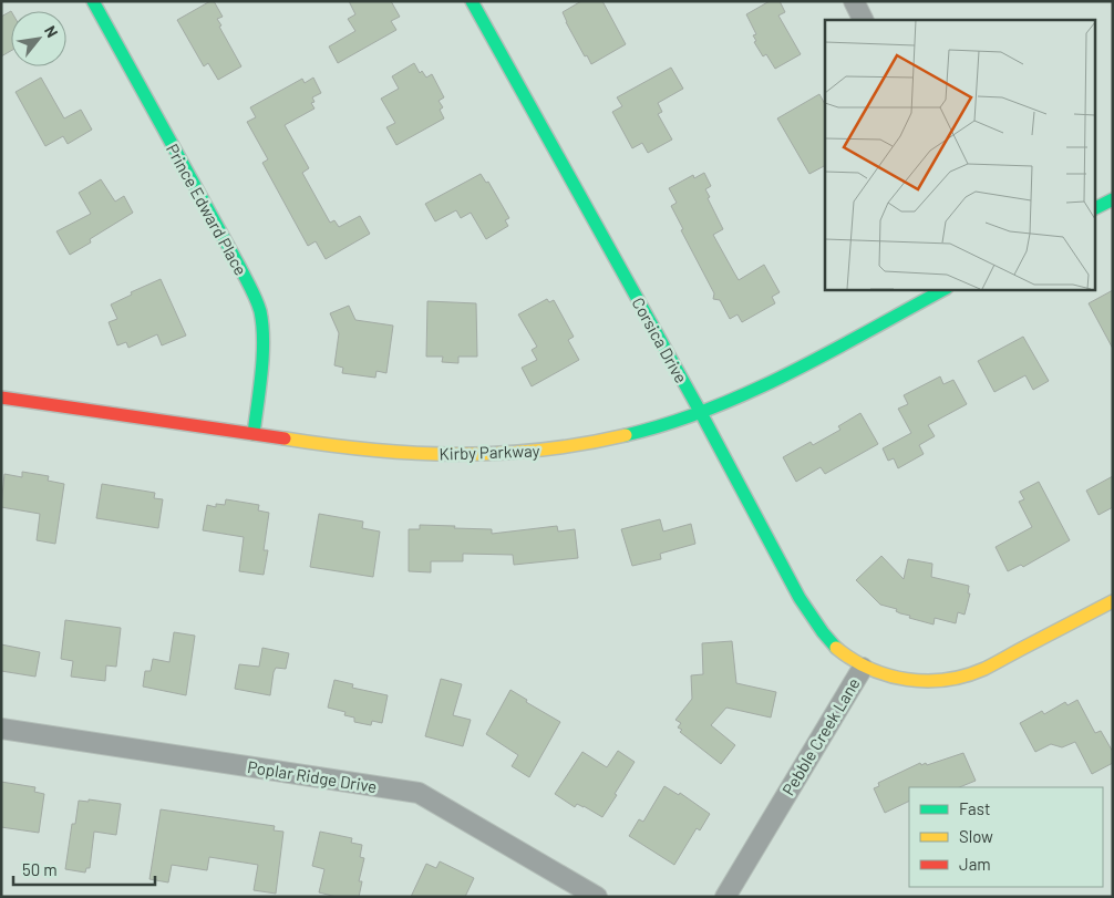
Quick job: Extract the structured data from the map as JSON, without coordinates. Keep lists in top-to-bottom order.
{
  "streets": {
    "street": [
      "Prince Edward Place",
      "Corsica Drive",
      "Kirby Parkway",
      "Pebble Creek Lane",
      "Poplar Ridge Drive"
    ]
  },
  "crossings": [
    ["Prince Edward Place", "Kirby Parkway"],
    ["Corsica Drive", "Kirby Parkway"],
    ["Corsica Drive", "Pebble Creek Lane"]
  ],
  "legend": ["Fast", "Slow", "Jam"],
  "scale_bar": "50 m",
  "north": "top right"
}
